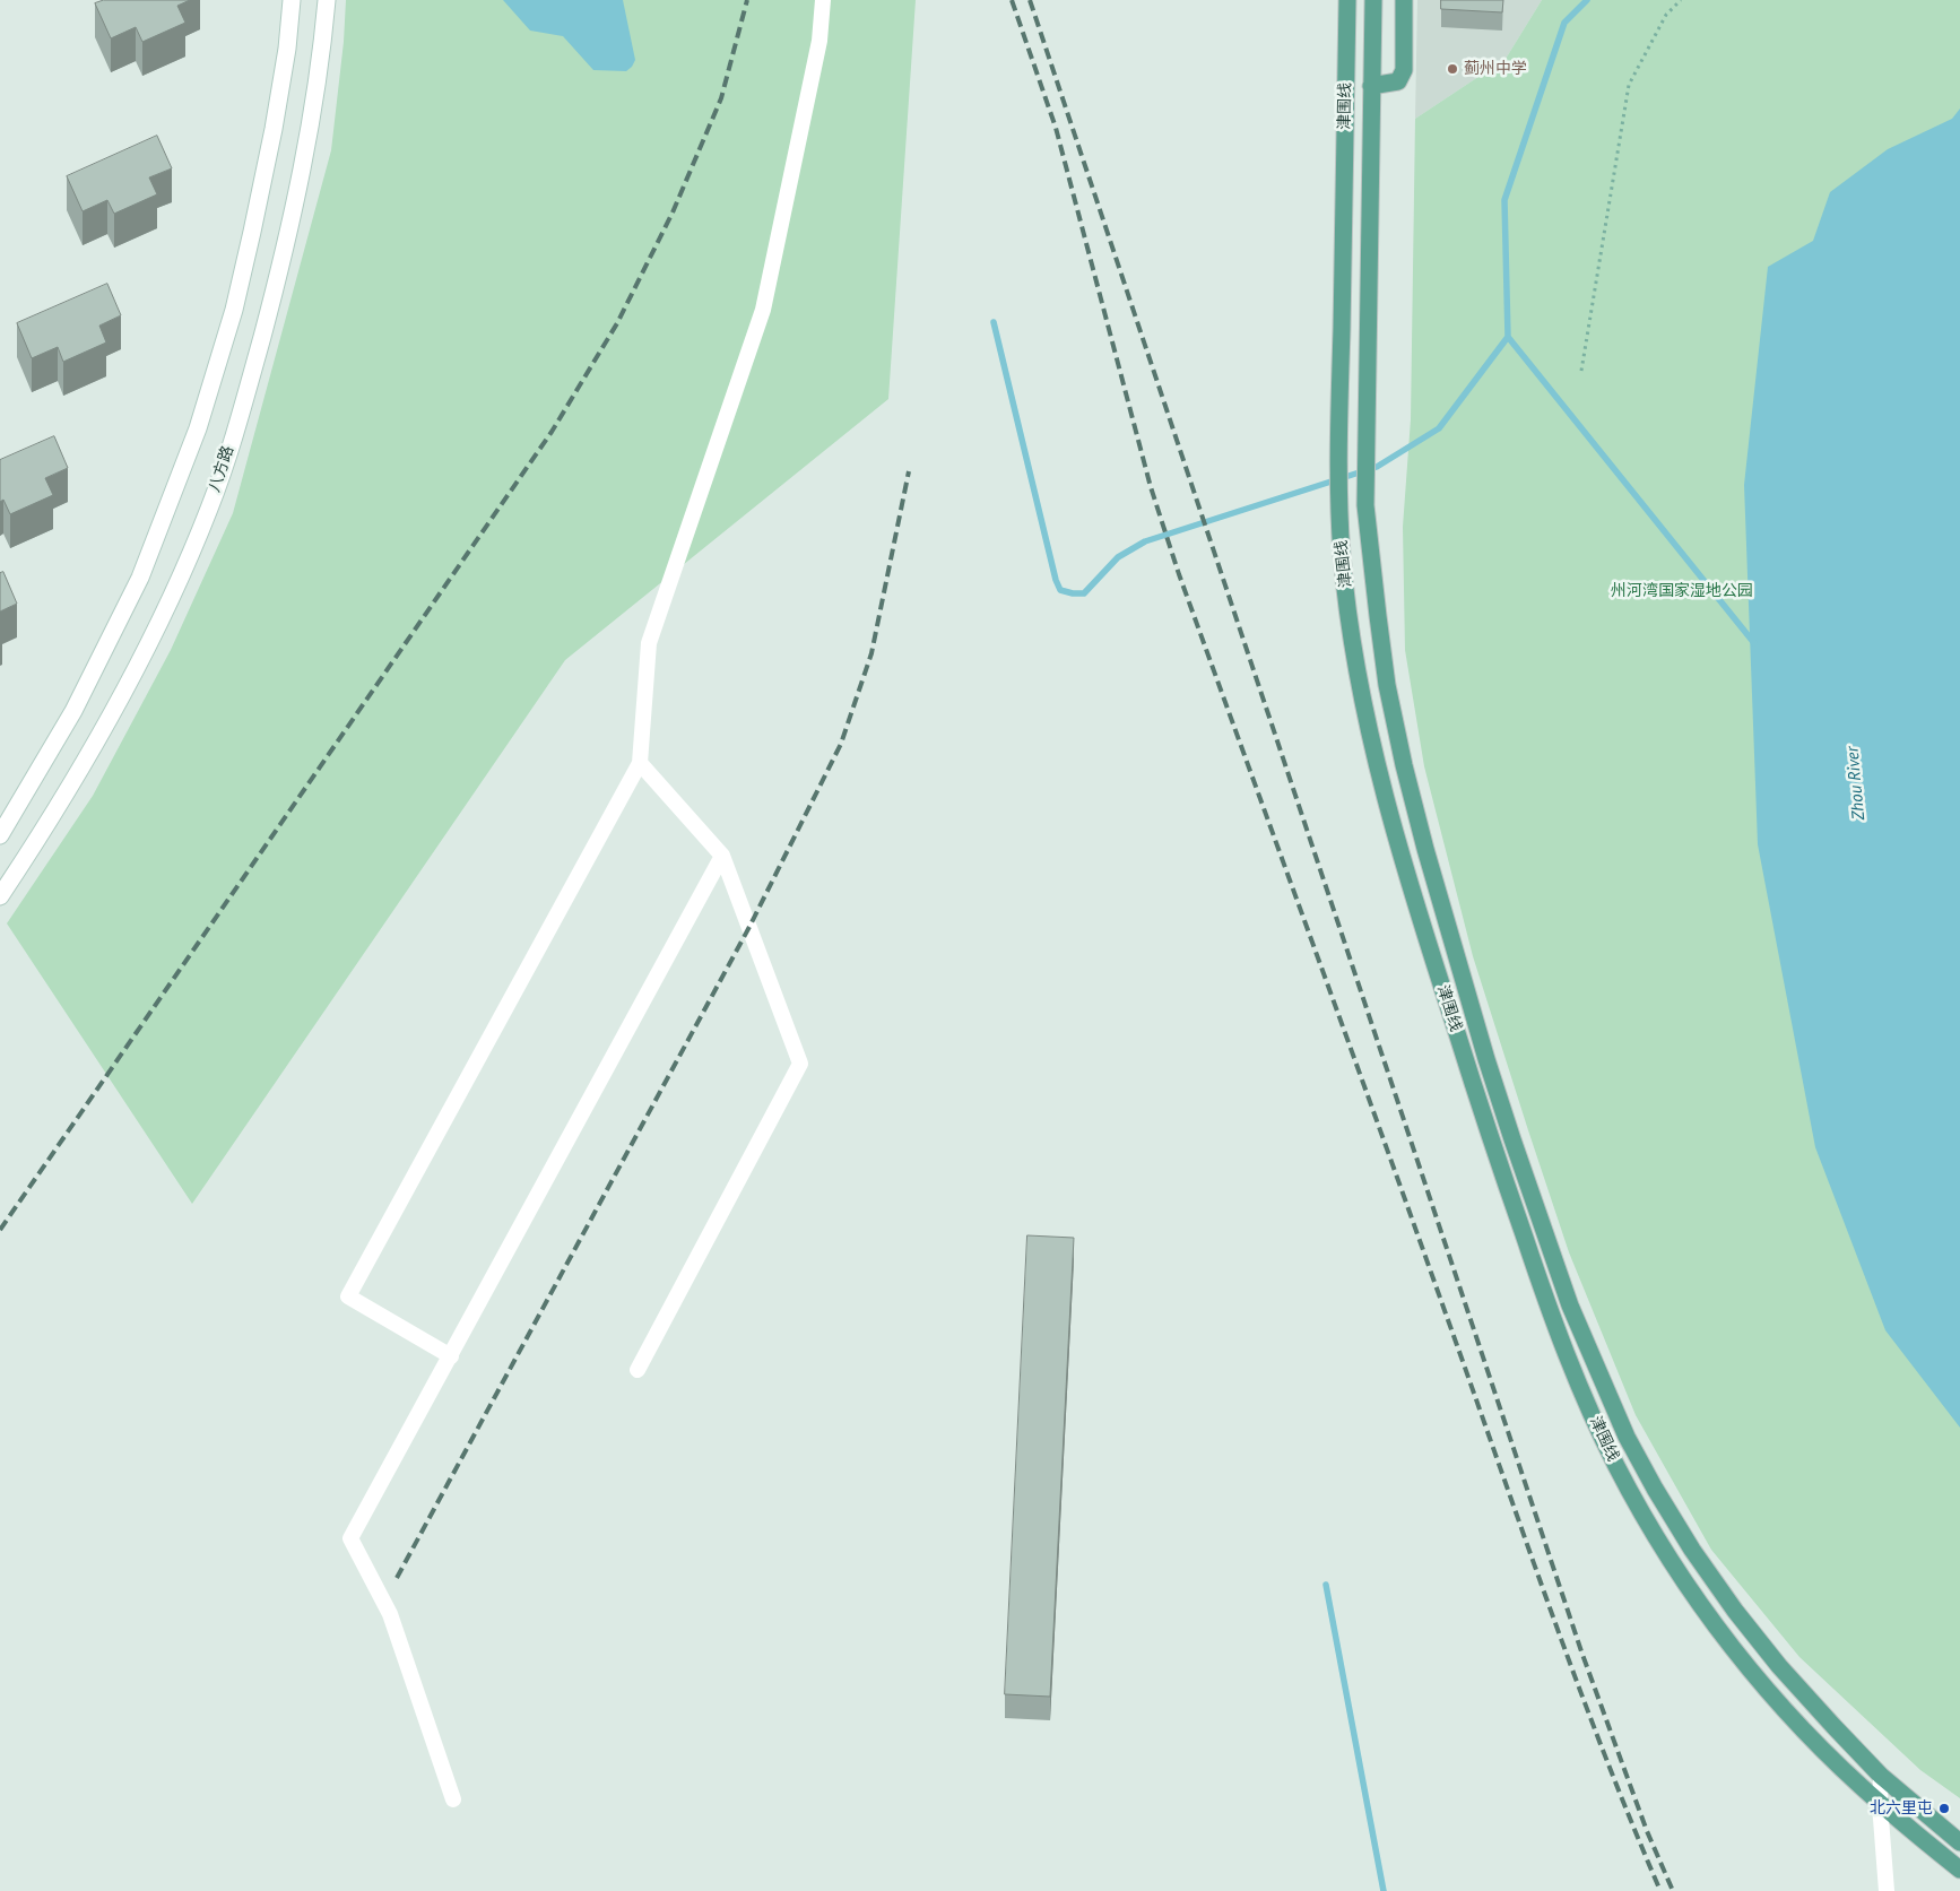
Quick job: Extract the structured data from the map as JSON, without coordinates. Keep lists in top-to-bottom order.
{
  "streets": {
    "main road": ["津围线", "八方路"]
  },
  "water": ["Zhou River"],
  "parks": ["州河湾国家湿地公园"],
  "places": ["蓟州中学", "北六里屯"]
}
